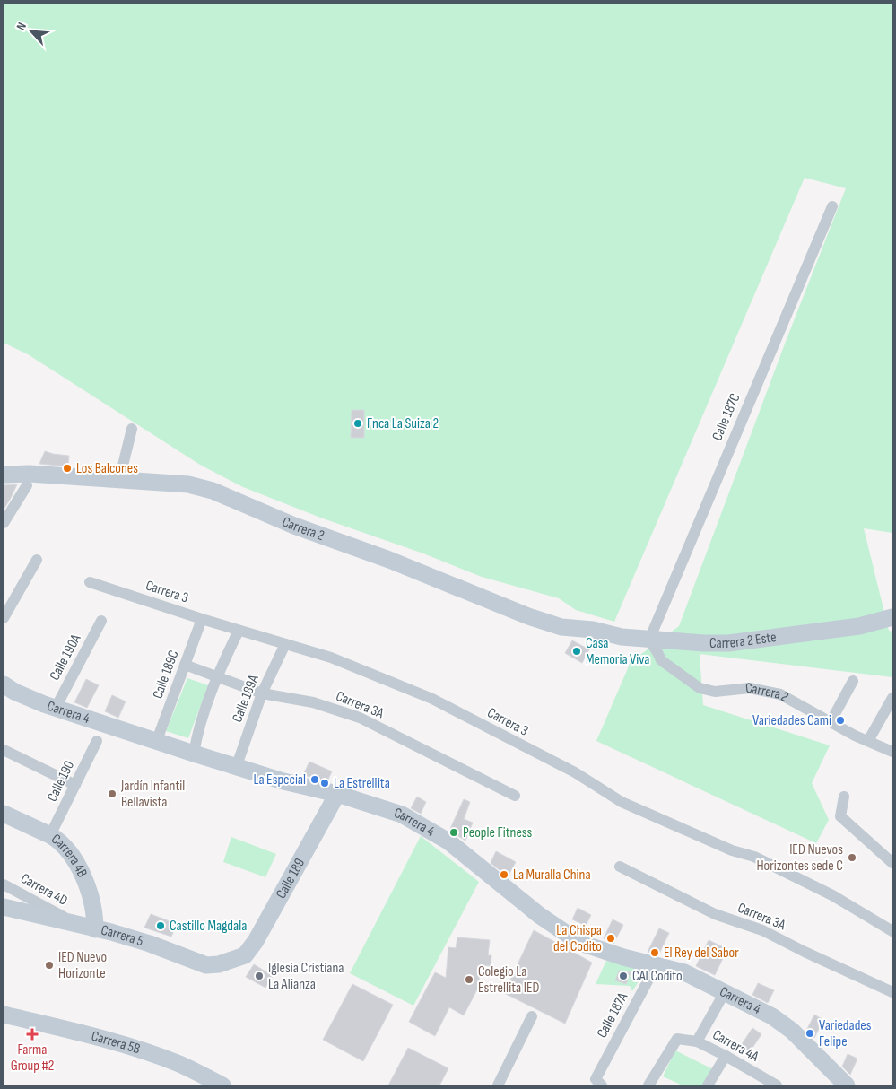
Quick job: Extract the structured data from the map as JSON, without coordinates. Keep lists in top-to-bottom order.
{
  "streets": {
    "main road": [
      "Carrera 2",
      "Carrera 2 Este",
      "Carrera 4",
      "Carrera 4B",
      "Calle 189",
      "Carrera 5",
      "Carrera 5B"
    ],
    "street": [
      "Calle 187C",
      "Carrera 3",
      "Calle 190A",
      "Calle 189C",
      "Calle 189A",
      "Carrera 3A",
      "Calle 190",
      "Carrera 4D",
      "Calle 187A",
      "Carrera 4A"
    ]
  },
  "crossings": [
    ["Calle 187C", "Carrera 2"],
    ["Calle 187C", "Carrera 2 Este"],
    ["Carrera 2", "Carrera 2 Este"],
    ["Carrera 3", "Calle 189C"],
    ["Carrera 3", "Calle 189A"],
    ["Calle 190A", "Carrera 4"],
    ["Calle 189C", "Carrera 3A"],
    ["Calle 189C", "Carrera 4"],
    ["Calle 189A", "Carrera 3A"],
    ["Calle 189A", "Carrera 4"],
    ["Carrera 4", "Calle 189"],
    ["Carrera 4", "Calle 187A"],
    ["Calle 190", "Carrera 4B"],
    ["Carrera 4B", "Carrera 5"],
    ["Calle 189", "Carrera 5"],
    ["Carrera 4D", "Carrera 5"]
  ],
  "places": {
    "other": [
      "Fnca La Suiza 2",
      "Los Balcones",
      "Casa Memoria Viva",
      "Variedades Cami",
      "La Especial",
      "La Estrellita",
      "Jardín Infantil Bellavista",
      "People Fitness",
      "IED Nuevos Horizontes sede C",
      "La Muralla China",
      "Castillo Magdala",
      "La Chispa del Codito",
      "El Rey del Sabor",
      "IED Nuevo Horizonte",
      "Iglesia Cristiana La Alianza",
      "CAI Codito",
      "Colegio La Estrellita IED",
      "Variedades Felipe"
    ],
    "health": ["Farma Group #2"]
  },
  "north": "top left"
}
